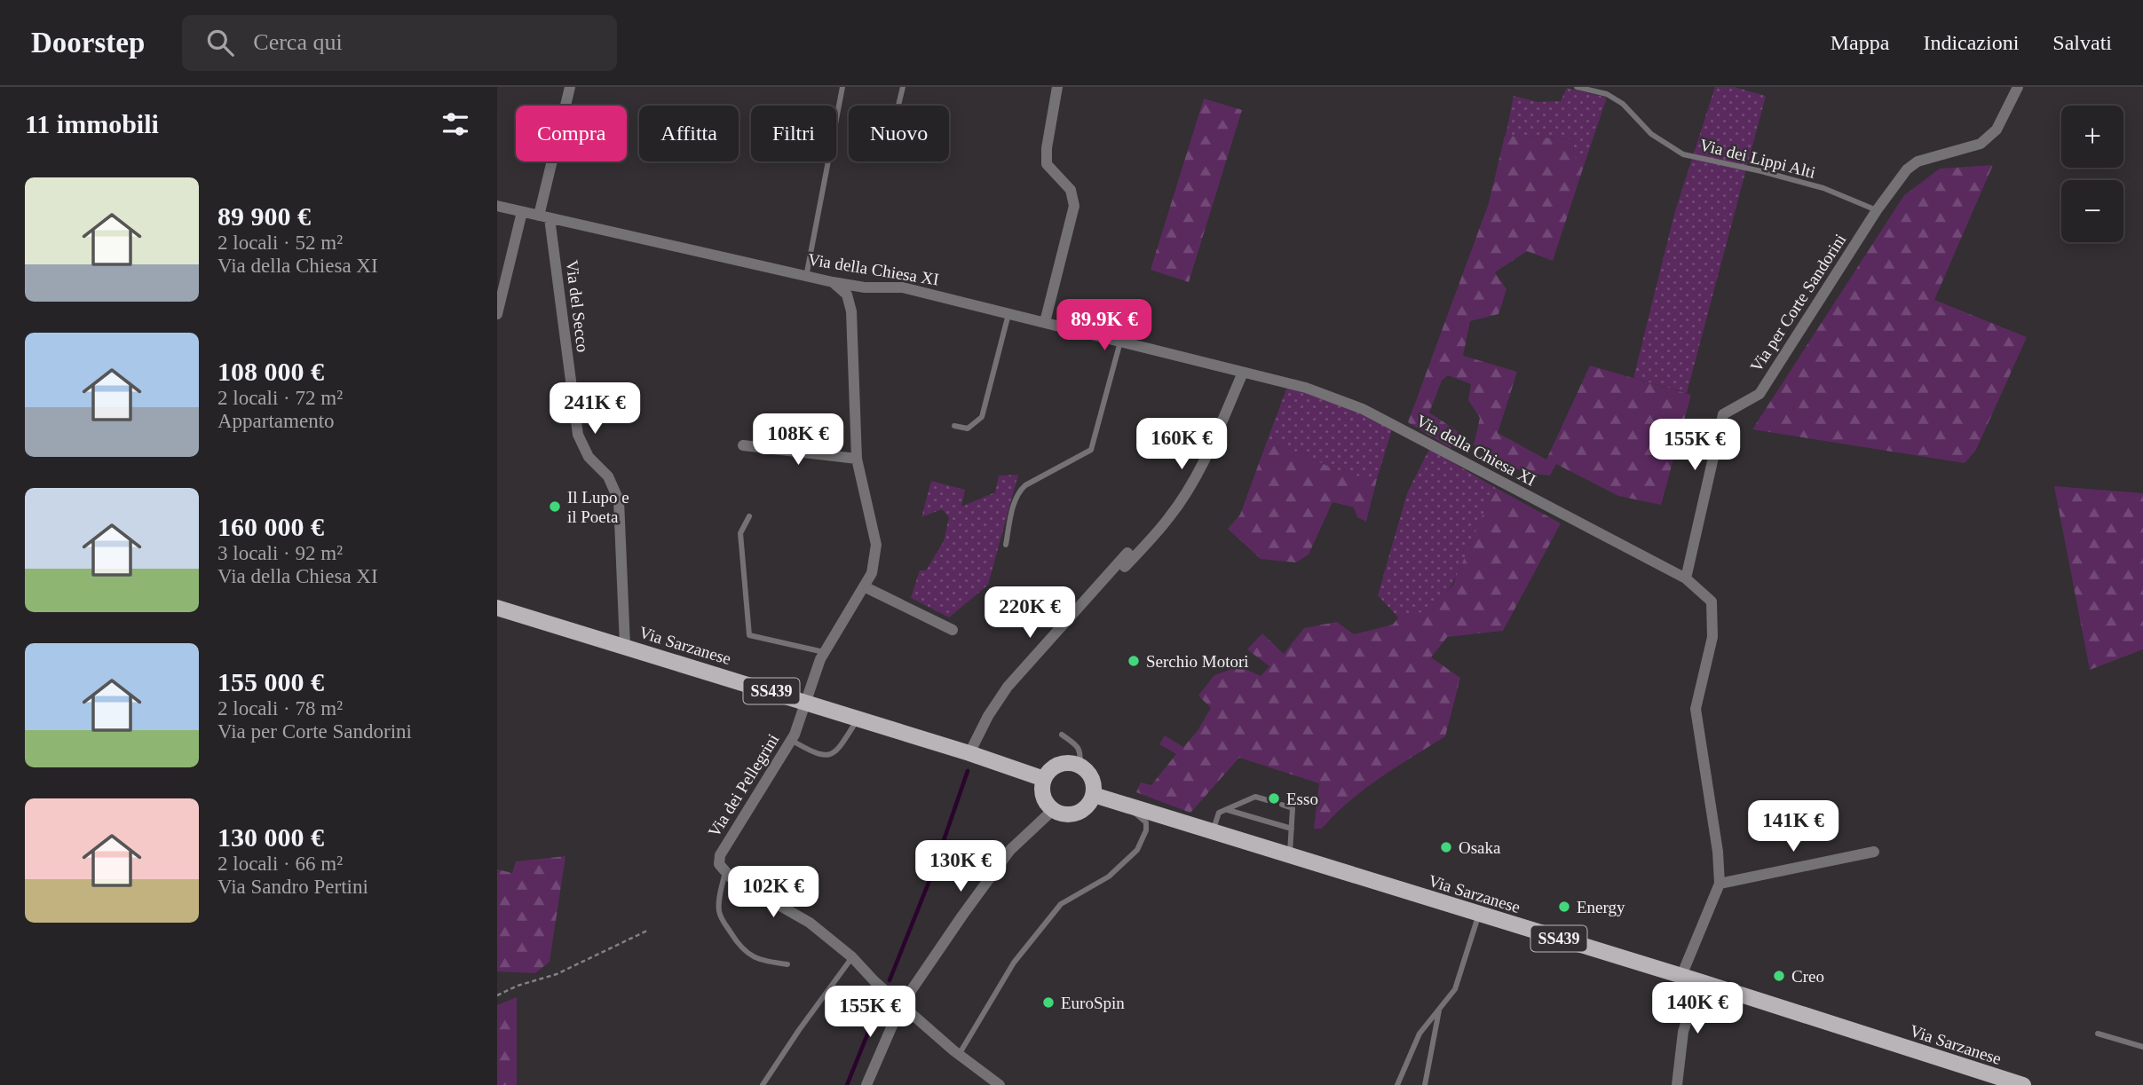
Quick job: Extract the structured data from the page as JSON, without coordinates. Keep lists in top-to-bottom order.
{
  "streets": {
    "main road": ["Via Sarzanese", "SS439"],
    "street": [
      "Via della Chiesa XI",
      "Via per Corte Sandorini",
      "Via del Secco",
      "Via dei Pellegrini"
    ],
    "lane": ["Via dei Lippi Alti"]
  },
  "crossings": [
    ["Via dei Lippi Alti", "Via per Corte Sandorini"],
    ["Via della Chiesa XI", "Via per Corte Sandorini"],
    ["Via della Chiesa XI", "Via del Secco"],
    ["Via della Chiesa XI", "Via dei Pellegrini"],
    ["Via del Secco", "Via Sarzanese"],
    ["Via Sarzanese", "Via dei Pellegrini"]
  ],
  "places": [
    "Il Lupo e il Poeta",
    "Serchio Motori",
    "Esso",
    "Osaka",
    "Energy",
    "Creo",
    "EuroSpin"
  ],
  "page": {
    "header": "Doorstep",
    "search": "Cerca qui",
    "nav": ["Mappa", "Indicazioni", "Salvati"],
    "heading": "11 immobili",
    "map_buttons": ["+", "−"],
    "chip": [
      "Compra",
      "Affitta",
      "Filtri",
      "Nuovo"
    ],
    "list": [
      {
        "name": "89 900 €",
        "note": "2 locali · 52 m² · Via della Chiesa XI"
      },
      {
        "name": "108 000 €",
        "note": "2 locali · 72 m² · Appartamento"
      },
      {
        "name": "160 000 €",
        "note": "3 locali · 92 m² · Via della Chiesa XI"
      },
      {
        "name": "155 000 €",
        "note": "2 locali · 78 m² · Via per Corte Sandorini"
      },
      {
        "name": "130 000 €",
        "note": "2 locali · 66 m² · Via Sandro Pertini"
      }
    ],
    "price": [
      "89.9K €",
      "241K €",
      "108K €",
      "160K €",
      "155K €",
      "220K €",
      "141K €",
      "130K €",
      "102K €",
      "140K €",
      "155K €"
    ]
  }
}
